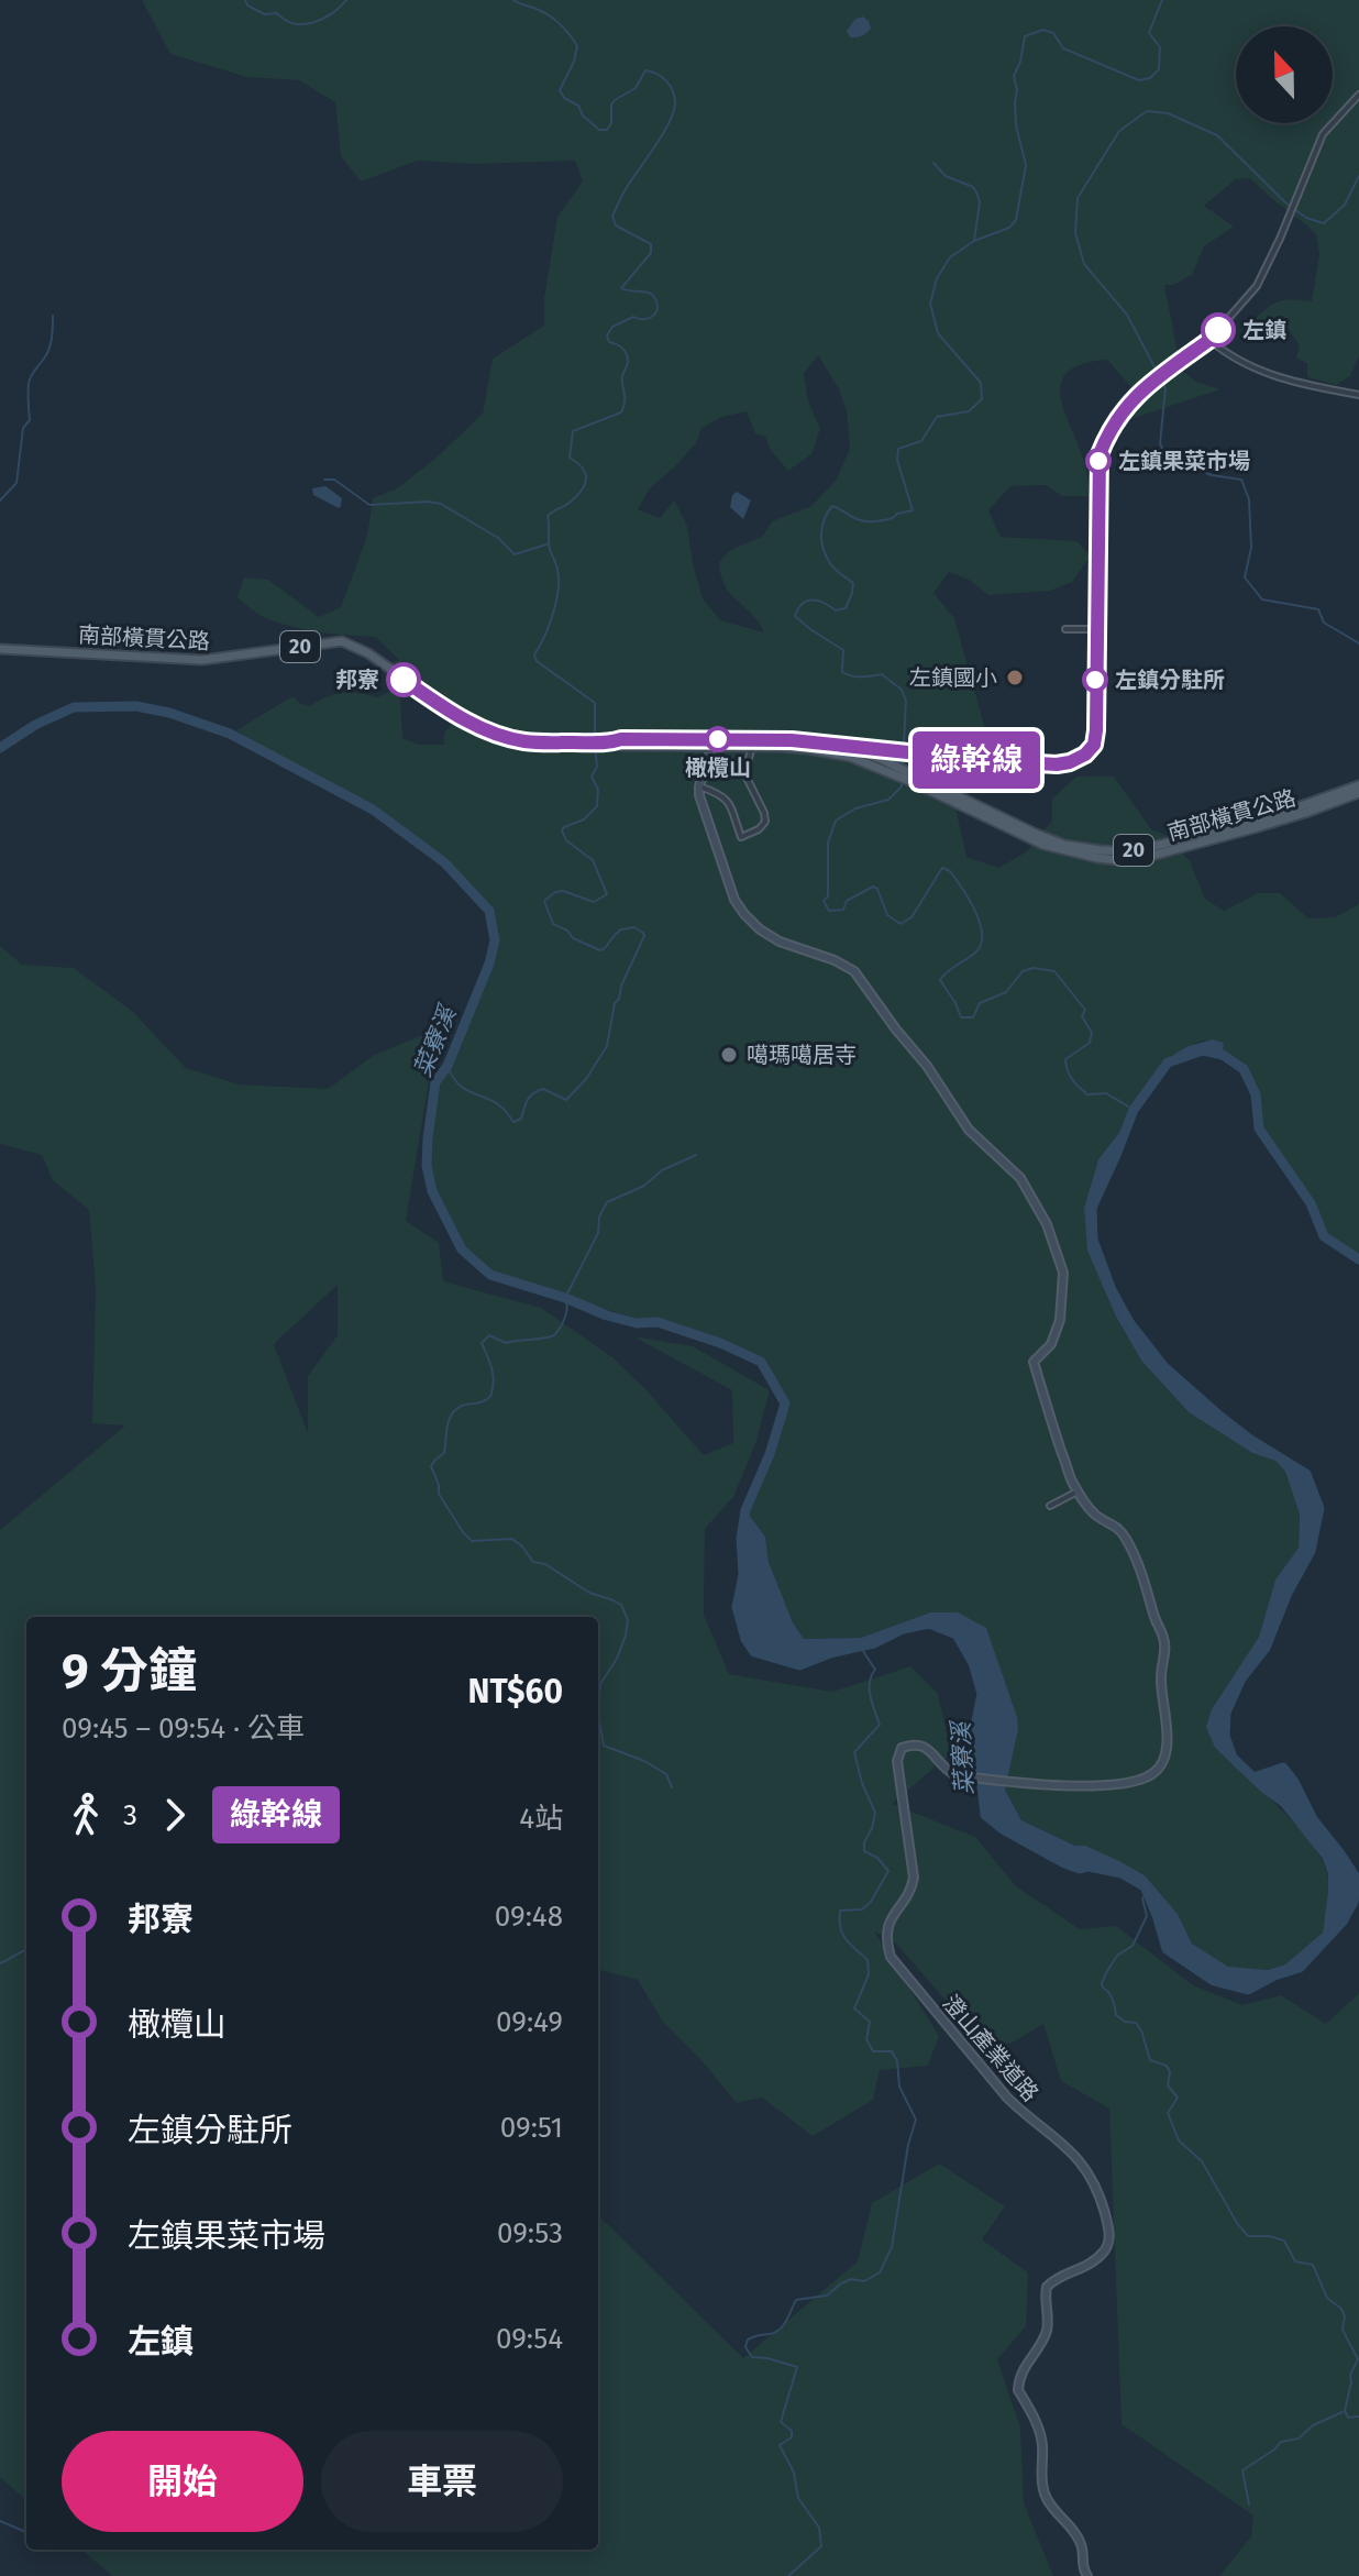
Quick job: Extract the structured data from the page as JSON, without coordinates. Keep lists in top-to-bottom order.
{
  "streets": {
    "main road": ["南部橫貫公路", "20"],
    "street": ["澄山產業道路"]
  },
  "crossings": [
    ["南部橫貫公路", "20"]
  ],
  "water": ["菜竂溪"],
  "places": [
    "左鎮",
    "左鎮果菜市場",
    "左鎮國小",
    "邦寮",
    "左鎮分駐所",
    "橄欖山",
    "噶瑪噶居寺"
  ],
  "lines": ["bus line 綠幹線"],
  "north": "top",
  "page": {
    "on_map": "綠幹線",
    "heading": ["9 分鐘", "09:45 – 09:54 · 公車", "NT$60"],
    "legs": ["3", "綠幹線", "4站"],
    "list": [
      {
        "name": "邦寮",
        "value": "09:48"
      },
      {
        "name": "橄欖山",
        "value": "09:49"
      },
      {
        "name": "左鎮分駐所",
        "value": "09:51"
      },
      {
        "name": "左鎮果菜市場",
        "value": "09:53"
      },
      {
        "name": "左鎮",
        "value": "09:54"
      }
    ],
    "buttons": ["開始", "車票"]
  }
}
